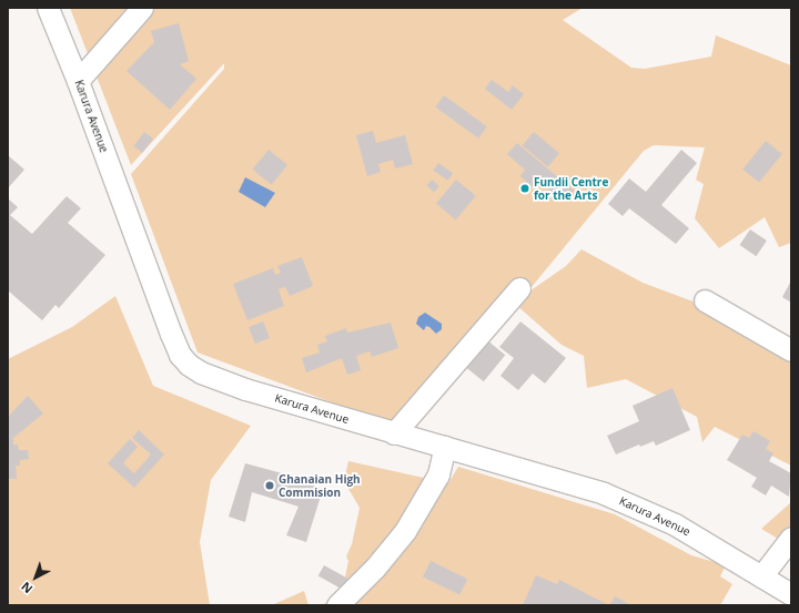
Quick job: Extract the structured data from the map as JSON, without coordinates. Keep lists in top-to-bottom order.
{
  "streets": {
    "street": ["Karura Avenue"]
  },
  "places": ["Fundii Centre for the Arts", "Ghanaian High Commision"],
  "north": "bottom left"
}
